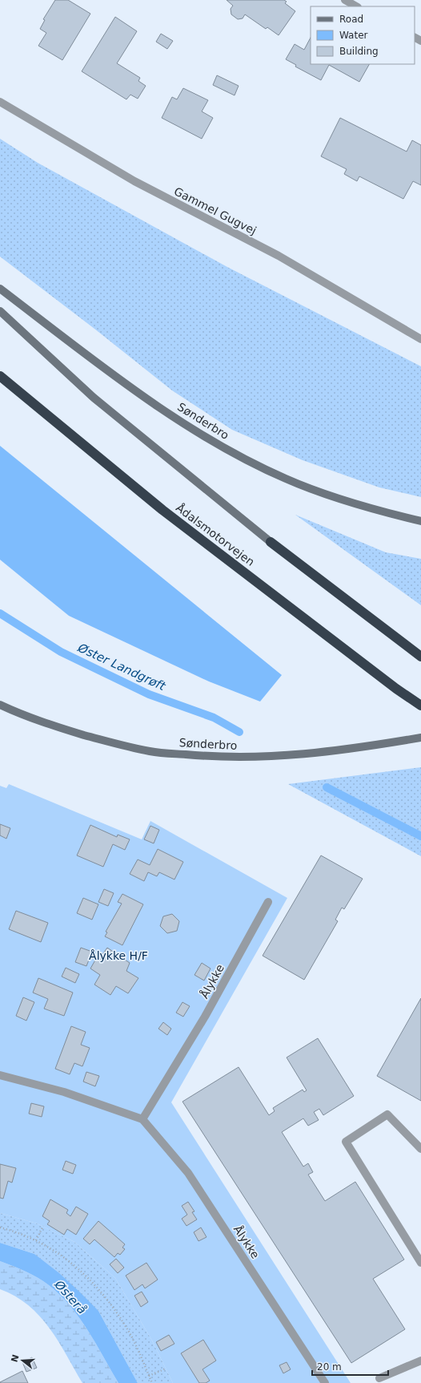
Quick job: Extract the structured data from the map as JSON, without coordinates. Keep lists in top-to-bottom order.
{
  "streets": {
    "highway": ["Ådalsmotorvejen"],
    "street": ["Gammel Gugvej", "Sønderbro", "Ålykke"]
  },
  "water": ["Øster Landgrøft", "Østerå"],
  "parks": ["Ålykke H/F"],
  "legend": ["Road", "Water", "Building"],
  "scale_bar": "20 m",
  "north": "left"
}
